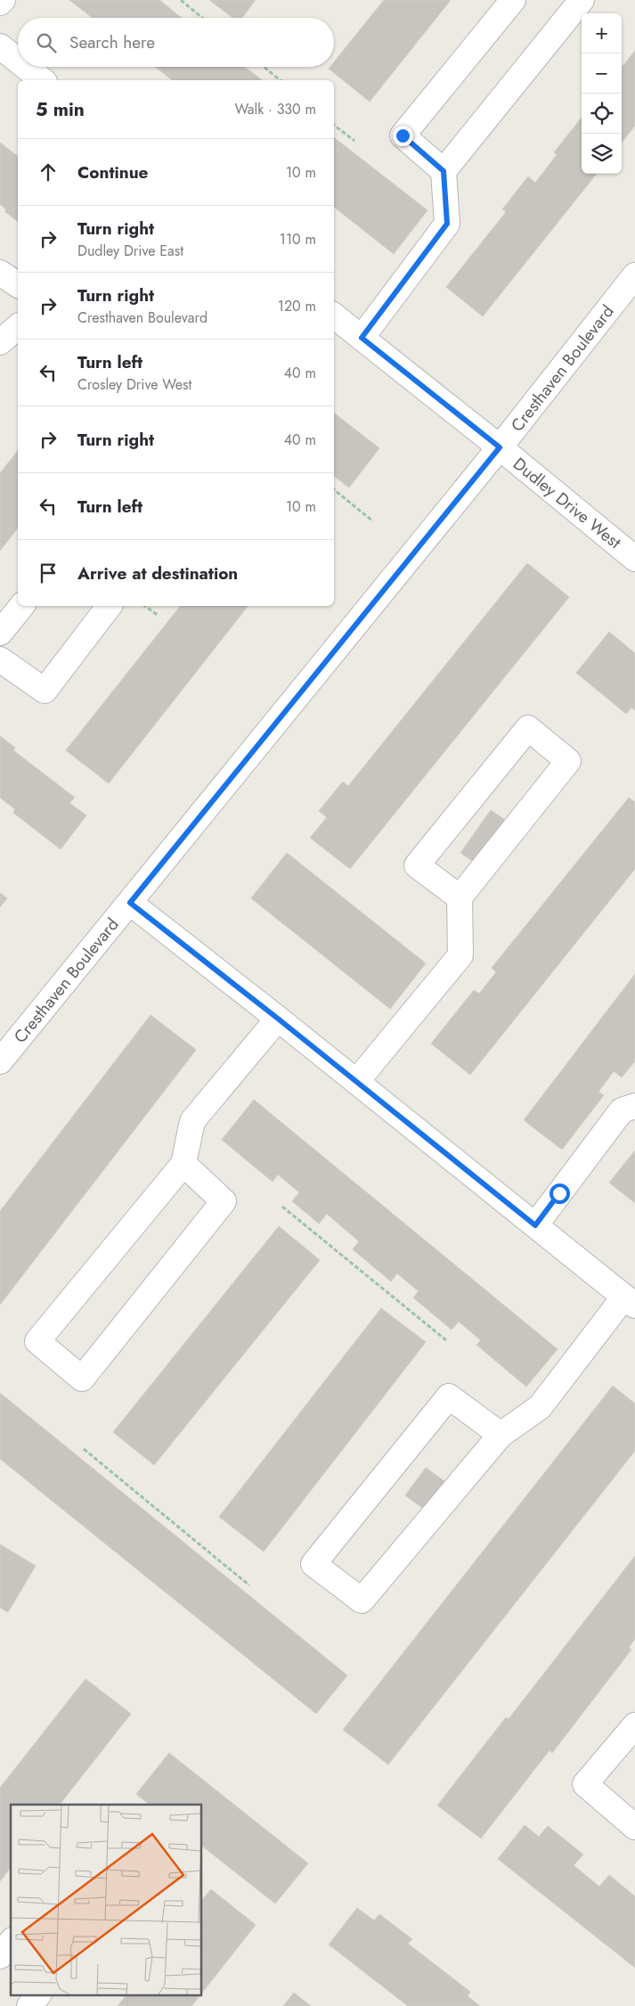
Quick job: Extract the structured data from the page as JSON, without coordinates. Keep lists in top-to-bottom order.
{
  "streets": {
    "street": ["Cresthaven Boulevard", "Dudley Drive West"]
  },
  "crossings": [
    ["Cresthaven Boulevard", "Dudley Drive West"]
  ],
  "page": {
    "map_buttons": ["+", "−"],
    "search": "Search here",
    "heading": ["5 min", "Walk · 330 m"],
    "list": [
      ["Continue", "10 m"],
      ["Turn right", "Dudley Drive East", "110 m"],
      ["Turn right", "Cresthaven Boulevard", "120 m"],
      ["Turn left", "Crosley Drive West", "40 m"],
      ["Turn right", "40 m"],
      ["Turn left", "10 m"],
      "Arrive at destination"
    ]
  }
}
